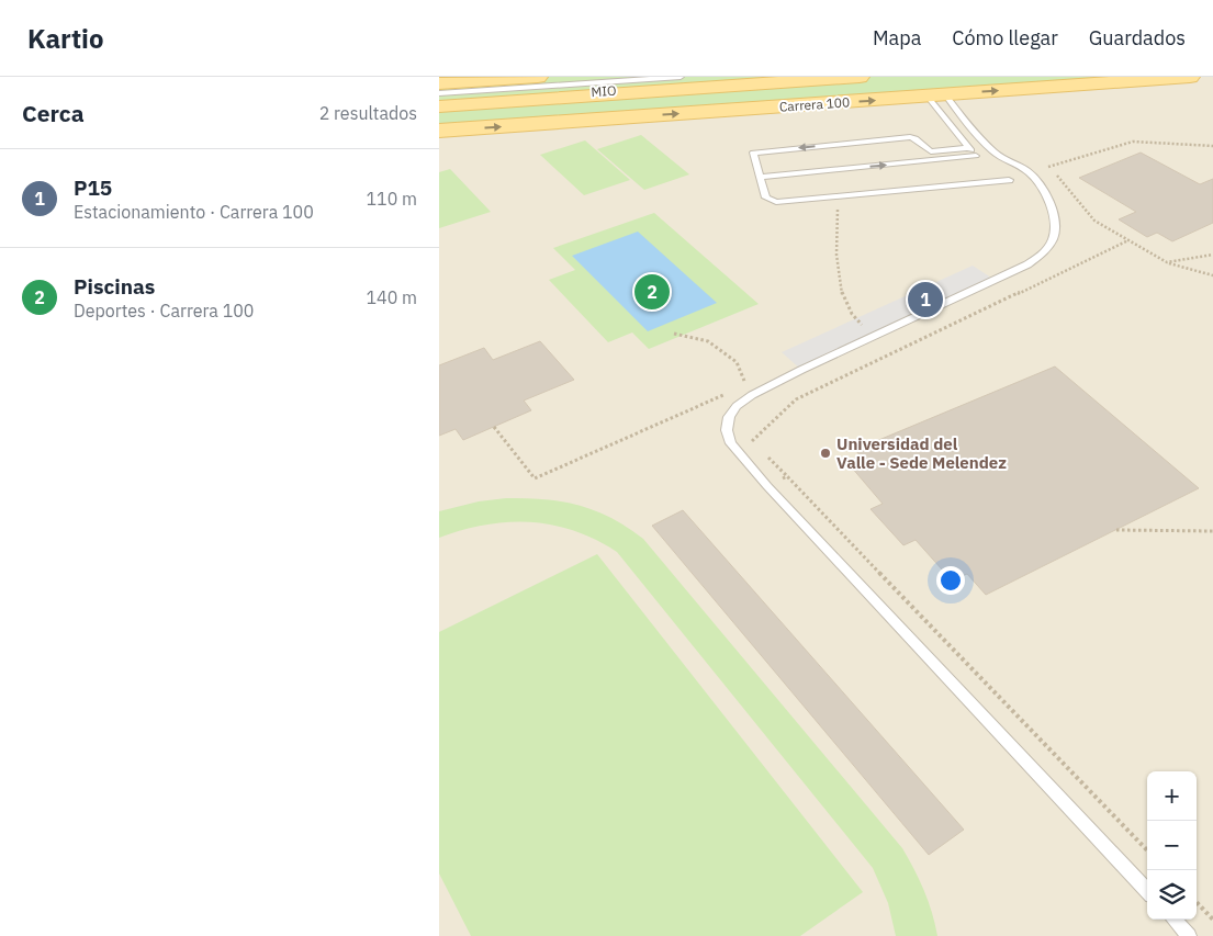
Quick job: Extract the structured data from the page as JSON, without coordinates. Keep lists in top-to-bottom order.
{
  "streets": {
    "main road": ["Carrera 100"],
    "lane": ["MIO"]
  },
  "places": ["Universidad del Valle - Sede Melendez"],
  "page": {
    "header": "Kartio",
    "nav": ["Mapa", "Cómo llegar", "Guardados"],
    "heading": ["Cerca", "2 resultados"],
    "list": [
      {
        "mark": "1",
        "name": "P15",
        "note": "Estacionamiento · Carrera 100",
        "value": "110 m"
      },
      {
        "mark": "2",
        "name": "Piscinas",
        "note": "Deportes · Carrera 100",
        "value": "140 m"
      }
    ],
    "pins": ["2", "1"],
    "map_buttons": ["+", "−"]
  }
}
